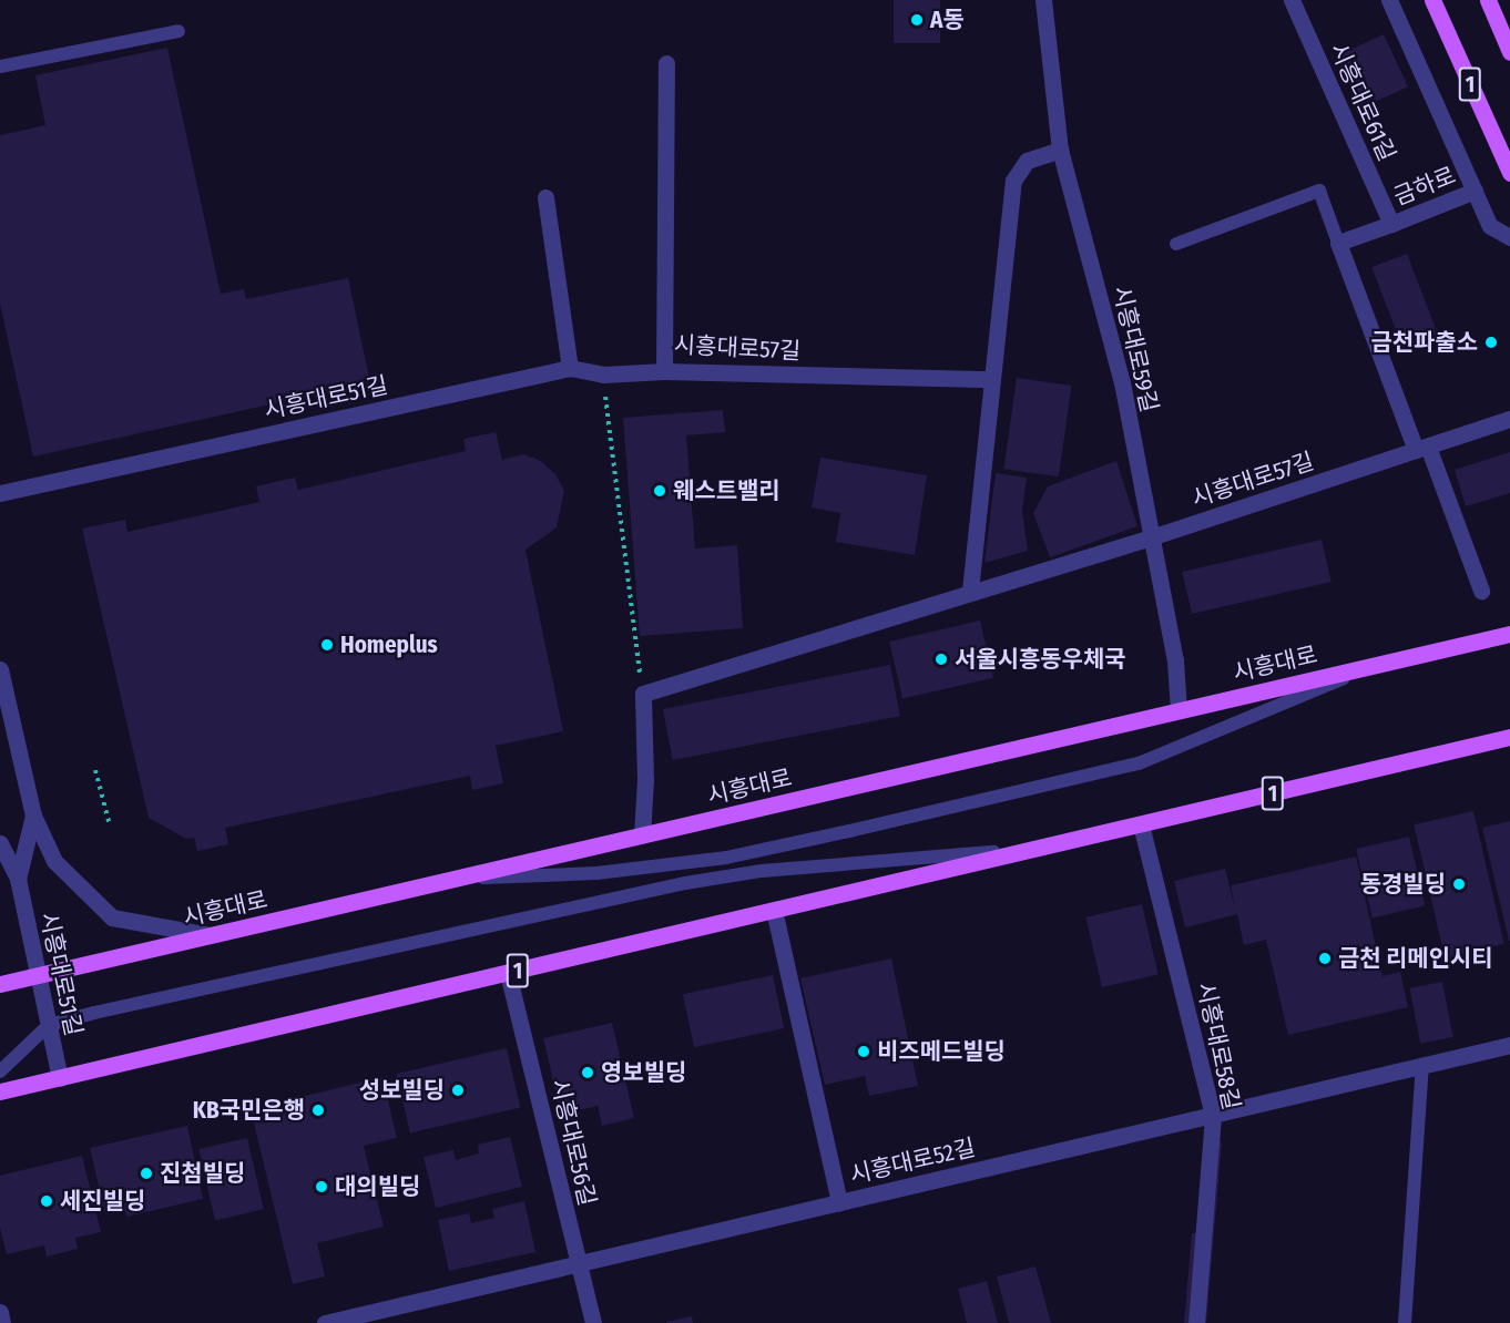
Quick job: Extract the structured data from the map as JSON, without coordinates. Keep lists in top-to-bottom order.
{
  "streets": {
    "main road": ["1", "시흥대로"],
    "street": [
      "시흥대로61길",
      "금하로",
      "시흥대로57길",
      "시흥대로59길",
      "시흥대로51길",
      "시흥대로58길",
      "시흥대로56길",
      "시흥대로52길"
    ]
  },
  "crossings": [
    ["1", "시흥대로51길"],
    ["1", "시흥대로58길"],
    ["1", "시흥대로56길"],
    ["시흥대로61길", "금하로"],
    ["시흥대로57길", "시흥대로59길"],
    ["시흥대로57길", "시흥대로51길"],
    ["시흥대로59길", "시흥대로"],
    ["시흥대로51길", "시흥대로"],
    ["시흥대로58길", "시흥대로52길"],
    ["시흥대로56길", "시흥대로52길"]
  ],
  "places": [
    "A동",
    "금천파출소",
    "웨스트밸리",
    "Homeplus",
    "서울시흥동우체국",
    "동경빌딩",
    "금천 리메인시티",
    "비즈메드빌딩",
    "영보빌딩",
    "성보빌딩",
    "KB국민은행",
    "진첨빌딩",
    "대의빌딩",
    "세진빌딩"
  ]
}
